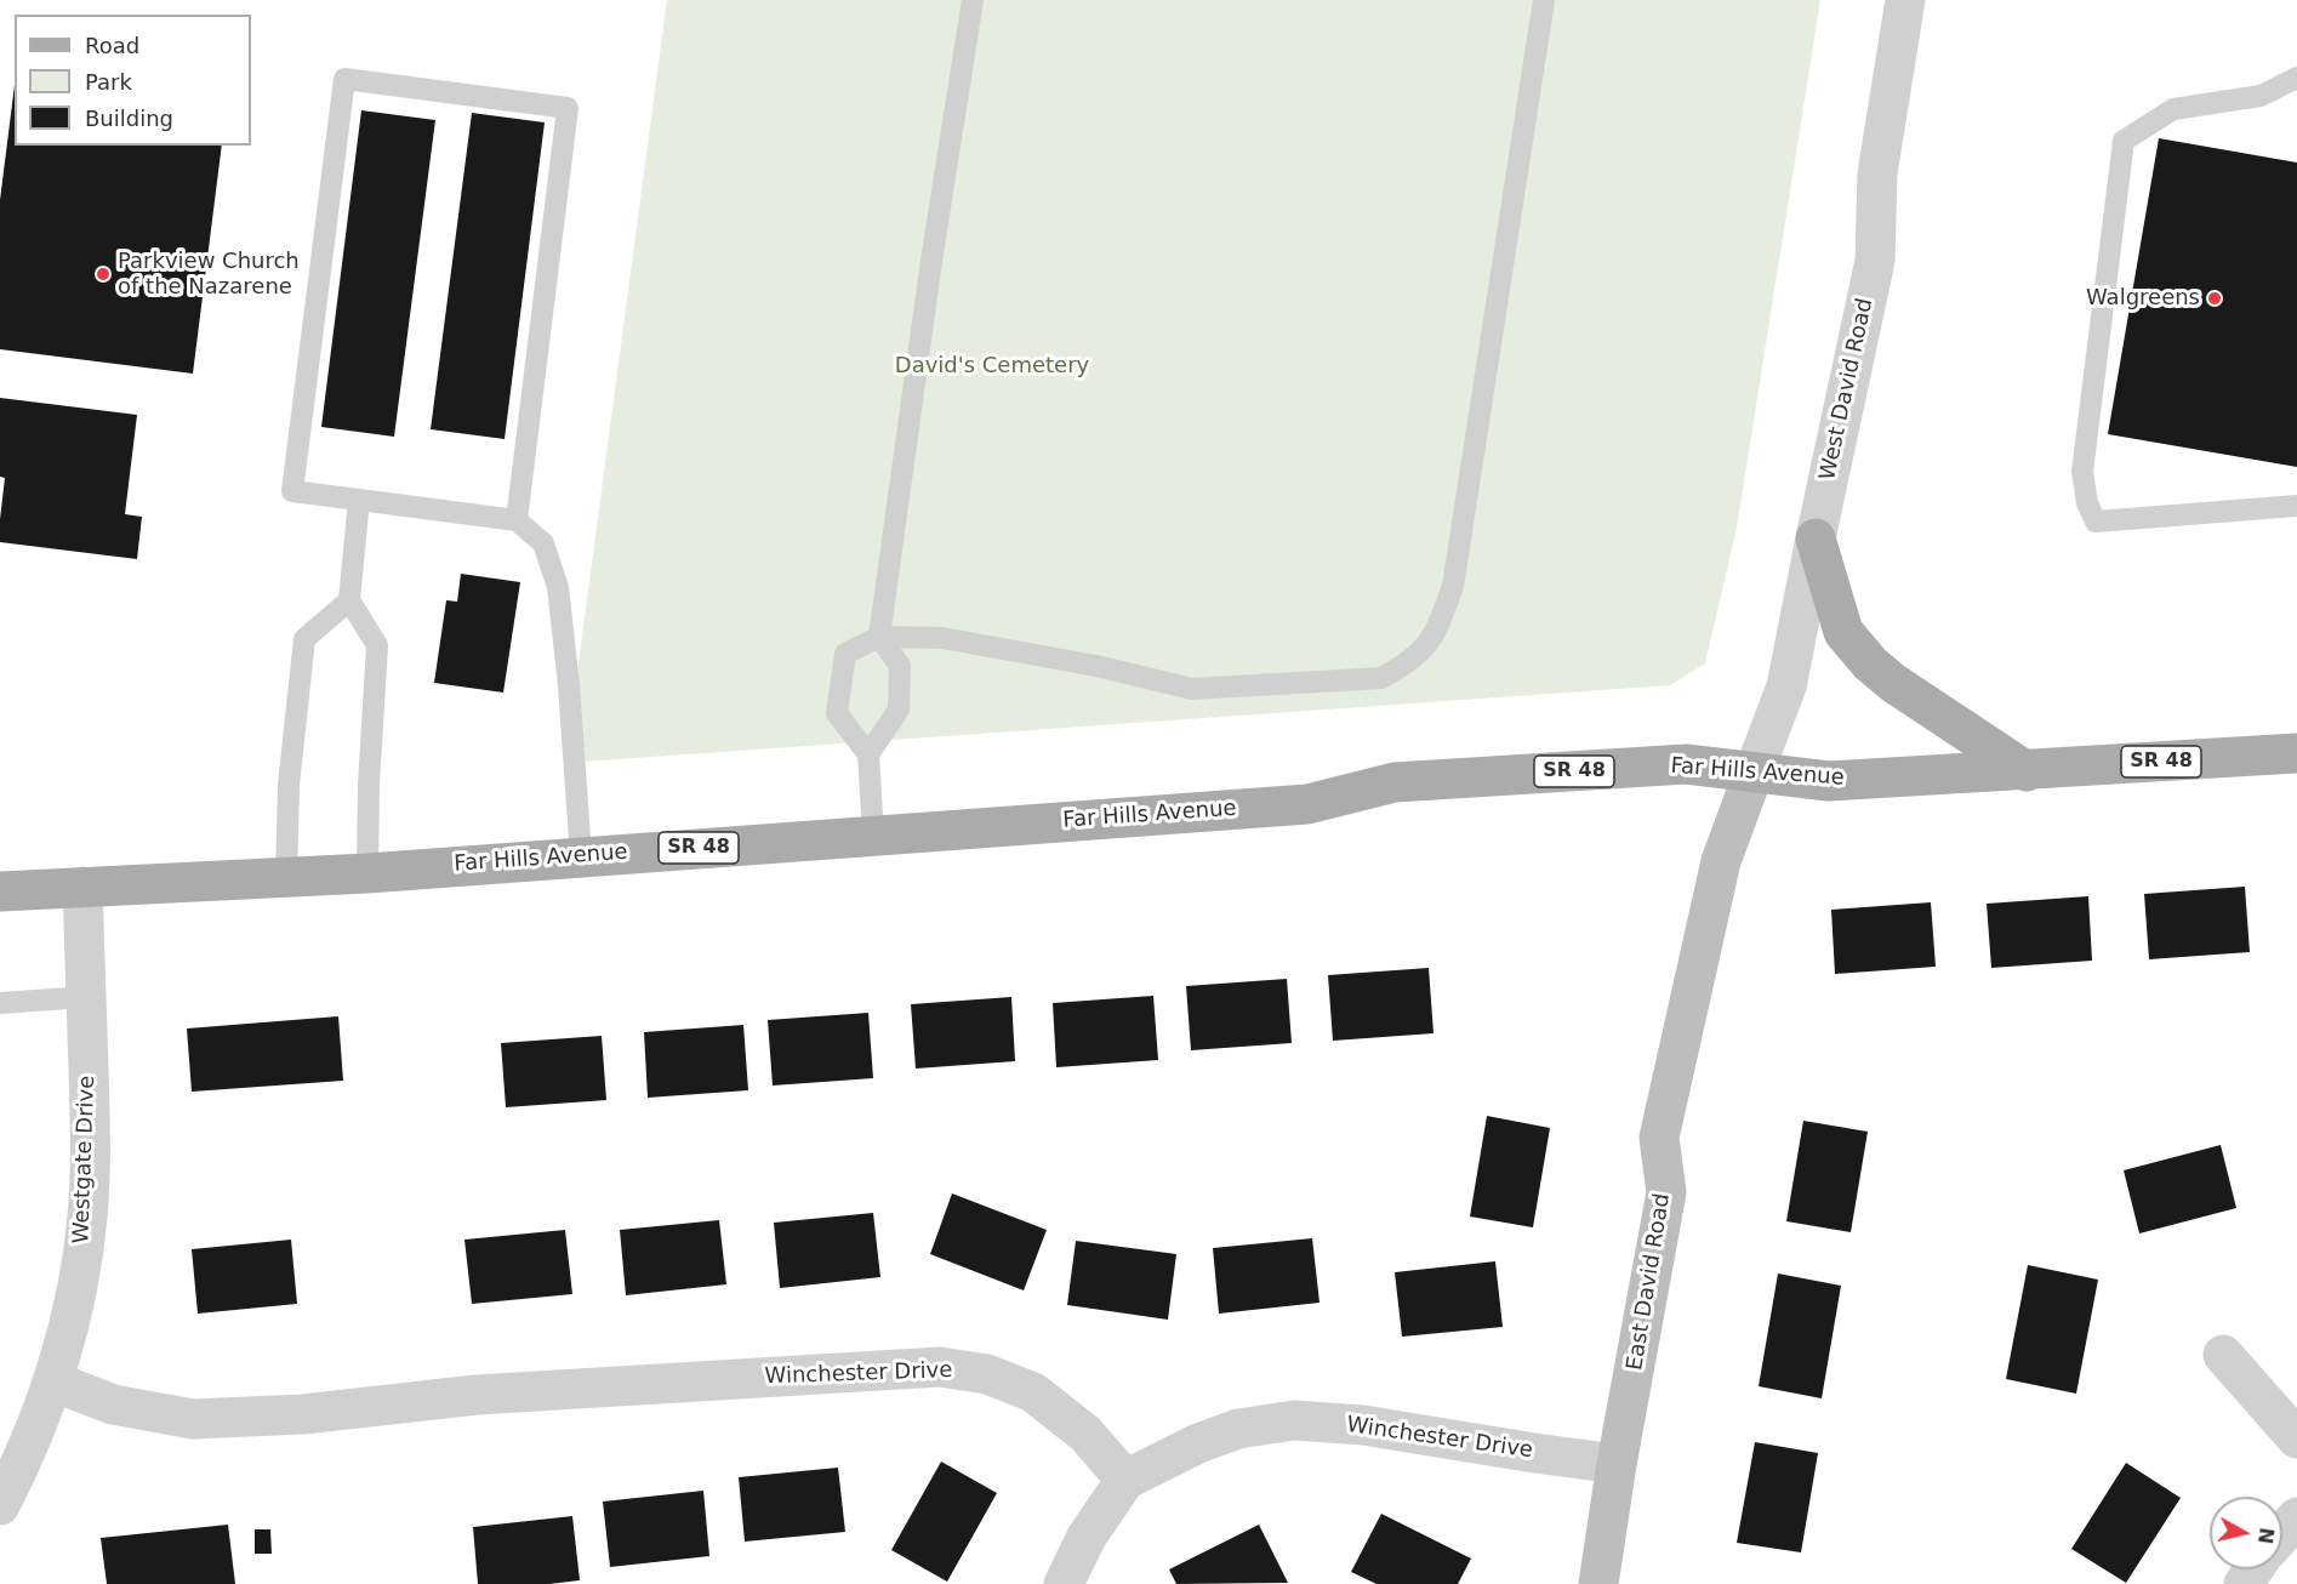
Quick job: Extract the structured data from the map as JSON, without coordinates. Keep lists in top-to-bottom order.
{
  "streets": {
    "main road": ["SR 48", "Far Hills Avenue"],
    "street": [
      "West David Road",
      "Westgate Drive",
      "East David Road",
      "Winchester Drive"
    ]
  },
  "crossings": [
    ["West David Road", "Far Hills Avenue"],
    ["West David Road", "East David Road"],
    ["Far Hills Avenue", "Westgate Drive"],
    ["Far Hills Avenue", "East David Road"],
    ["Westgate Drive", "Winchester Drive"],
    ["East David Road", "Winchester Drive"]
  ],
  "parks": ["David's Cemetery"],
  "places": ["Parkview Church of the Nazarene", "Walgreens"],
  "legend": ["Road", "Park", "Building"],
  "north": "right"
}
